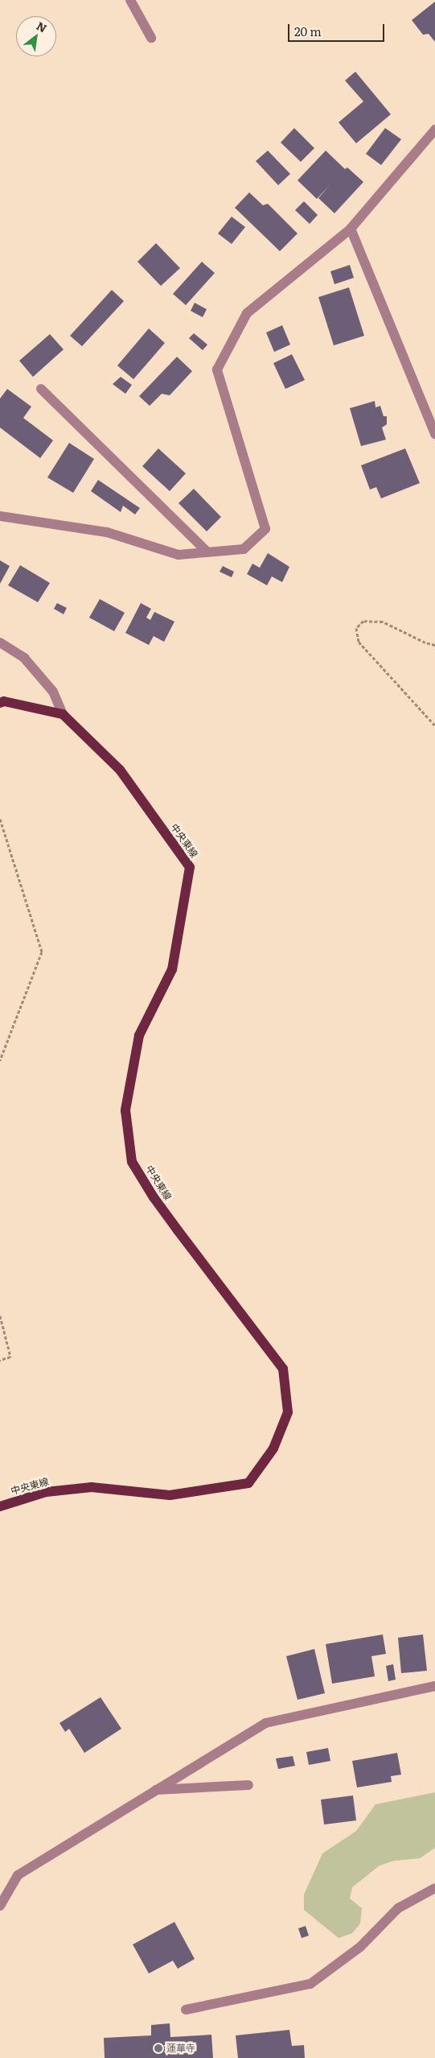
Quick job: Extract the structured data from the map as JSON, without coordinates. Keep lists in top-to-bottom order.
{
  "streets": {
    "main road": ["中央東線"]
  },
  "places": ["蓮華寺"],
  "scale_bar": "20 m",
  "north": "top right"
}
